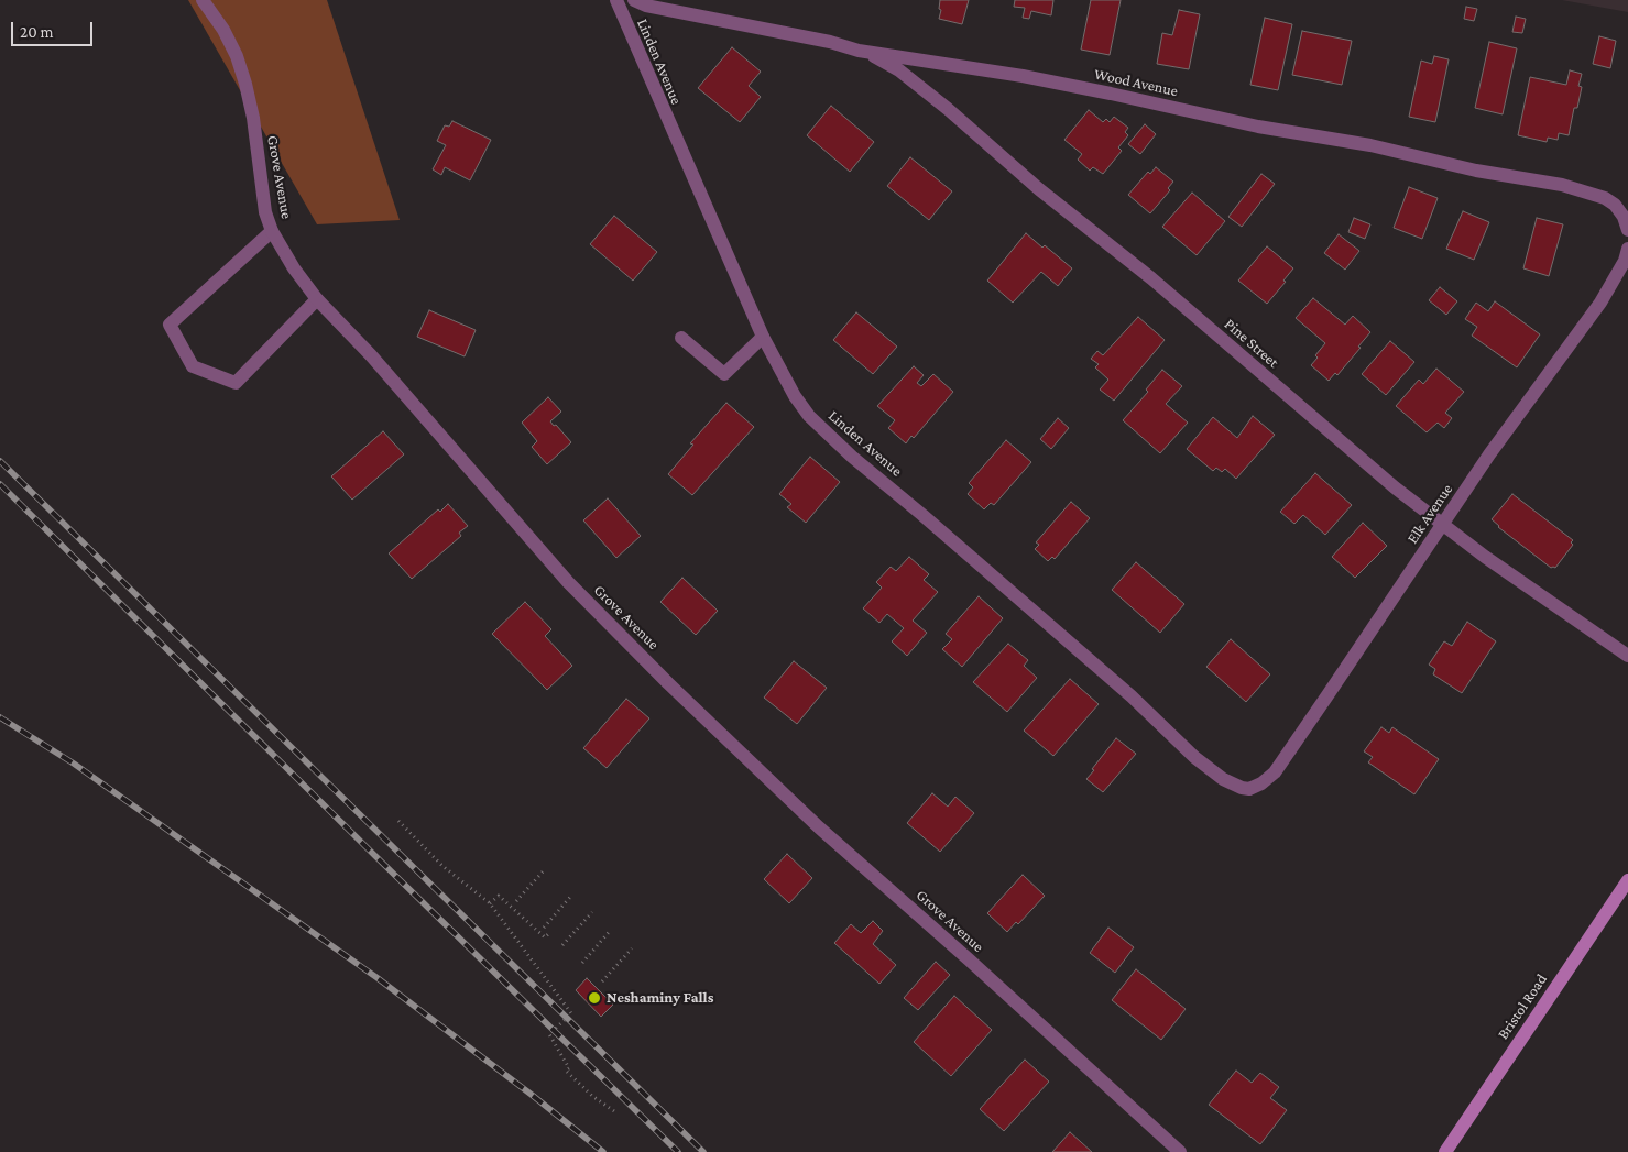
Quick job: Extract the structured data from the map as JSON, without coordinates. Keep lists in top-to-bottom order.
{
  "streets": {
    "main road": ["Bristol Road"],
    "street": [
      "Linden Avenue",
      "Wood Avenue",
      "Grove Avenue",
      "Pine Street",
      "Elk Avenue"
    ]
  },
  "crossings": [
    ["Linden Avenue", "Elk Avenue"],
    ["Wood Avenue", "Pine Street"],
    ["Pine Street", "Elk Avenue"]
  ],
  "places": ["Neshaminy Falls"],
  "scale_bar": "20 m"
}
